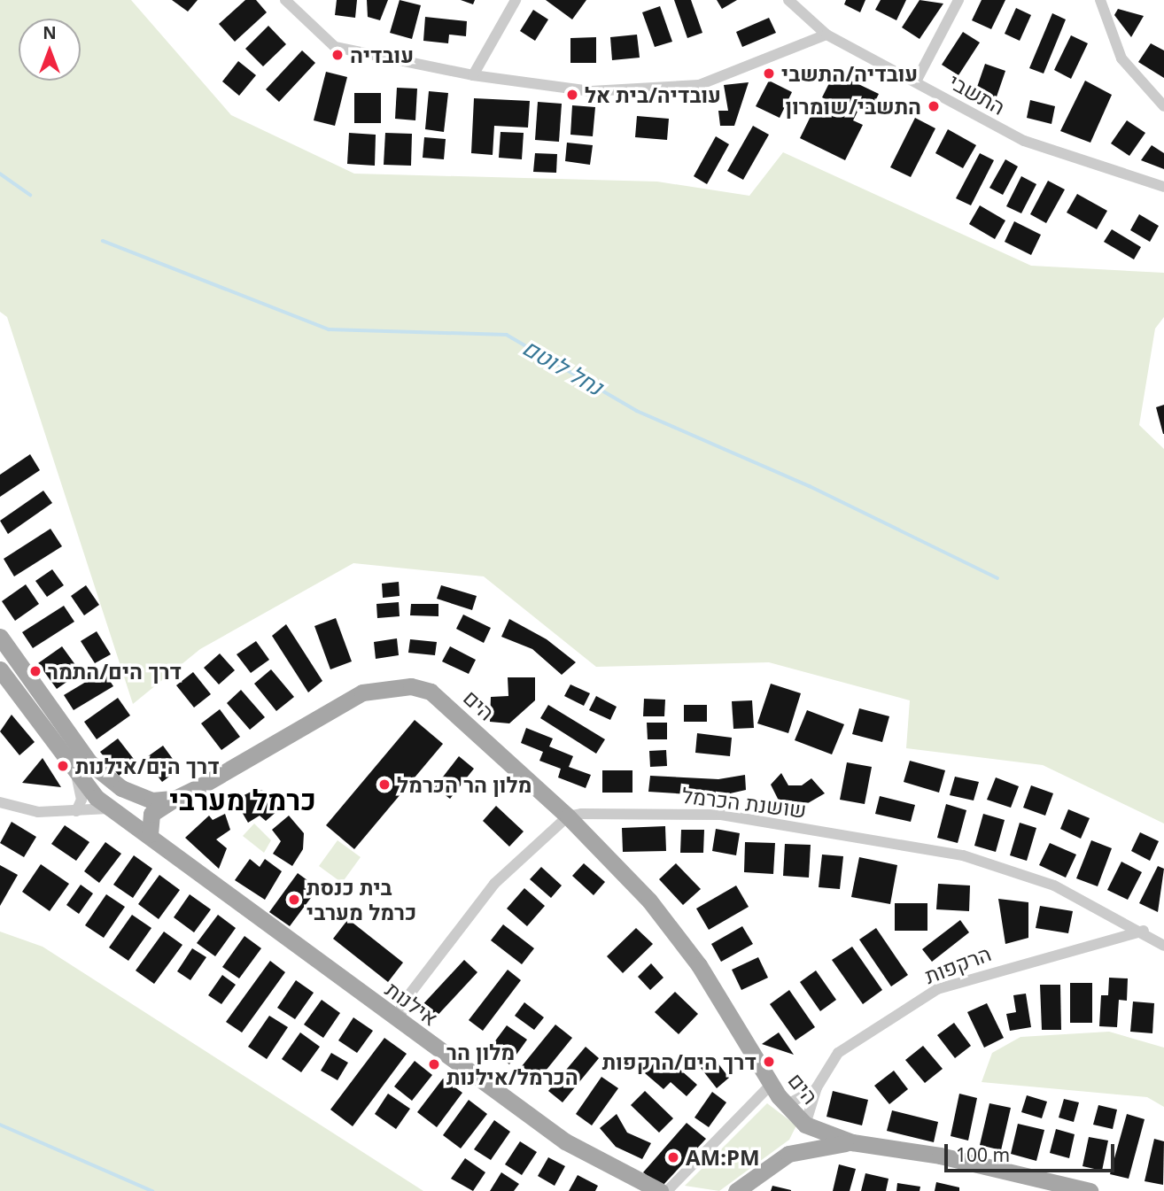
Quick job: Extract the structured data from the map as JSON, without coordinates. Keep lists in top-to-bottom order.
{
  "streets": {
    "main road": ["הים", "אילנות"],
    "street": ["התשבי", "שושנת הכרמל", "הרקפות"]
  },
  "crossings": [
    ["הים", "שושנת הכרמל"],
    ["הים", "הרקפות"],
    ["הים", "אילנות"],
    ["שושנת הכרמל", "הרקפות"]
  ],
  "districts": ["כרמל מערבי"],
  "water": ["נחל לוטם"],
  "places": [
    "עובדיה",
    "עובדיה/התשבי",
    "עובדיה/בית אל",
    "התשבי/שומרון",
    "דרך הים/התמר",
    "דרך הים/אילנות",
    "מלון הר הכרמל",
    "בית כנסת כרמל מערבי",
    "דרך הים/הרקפות",
    "מלון הר הכרמל/אילנות",
    "AM:PM"
  ],
  "scale_bar": "100 m",
  "north": "top"
}
